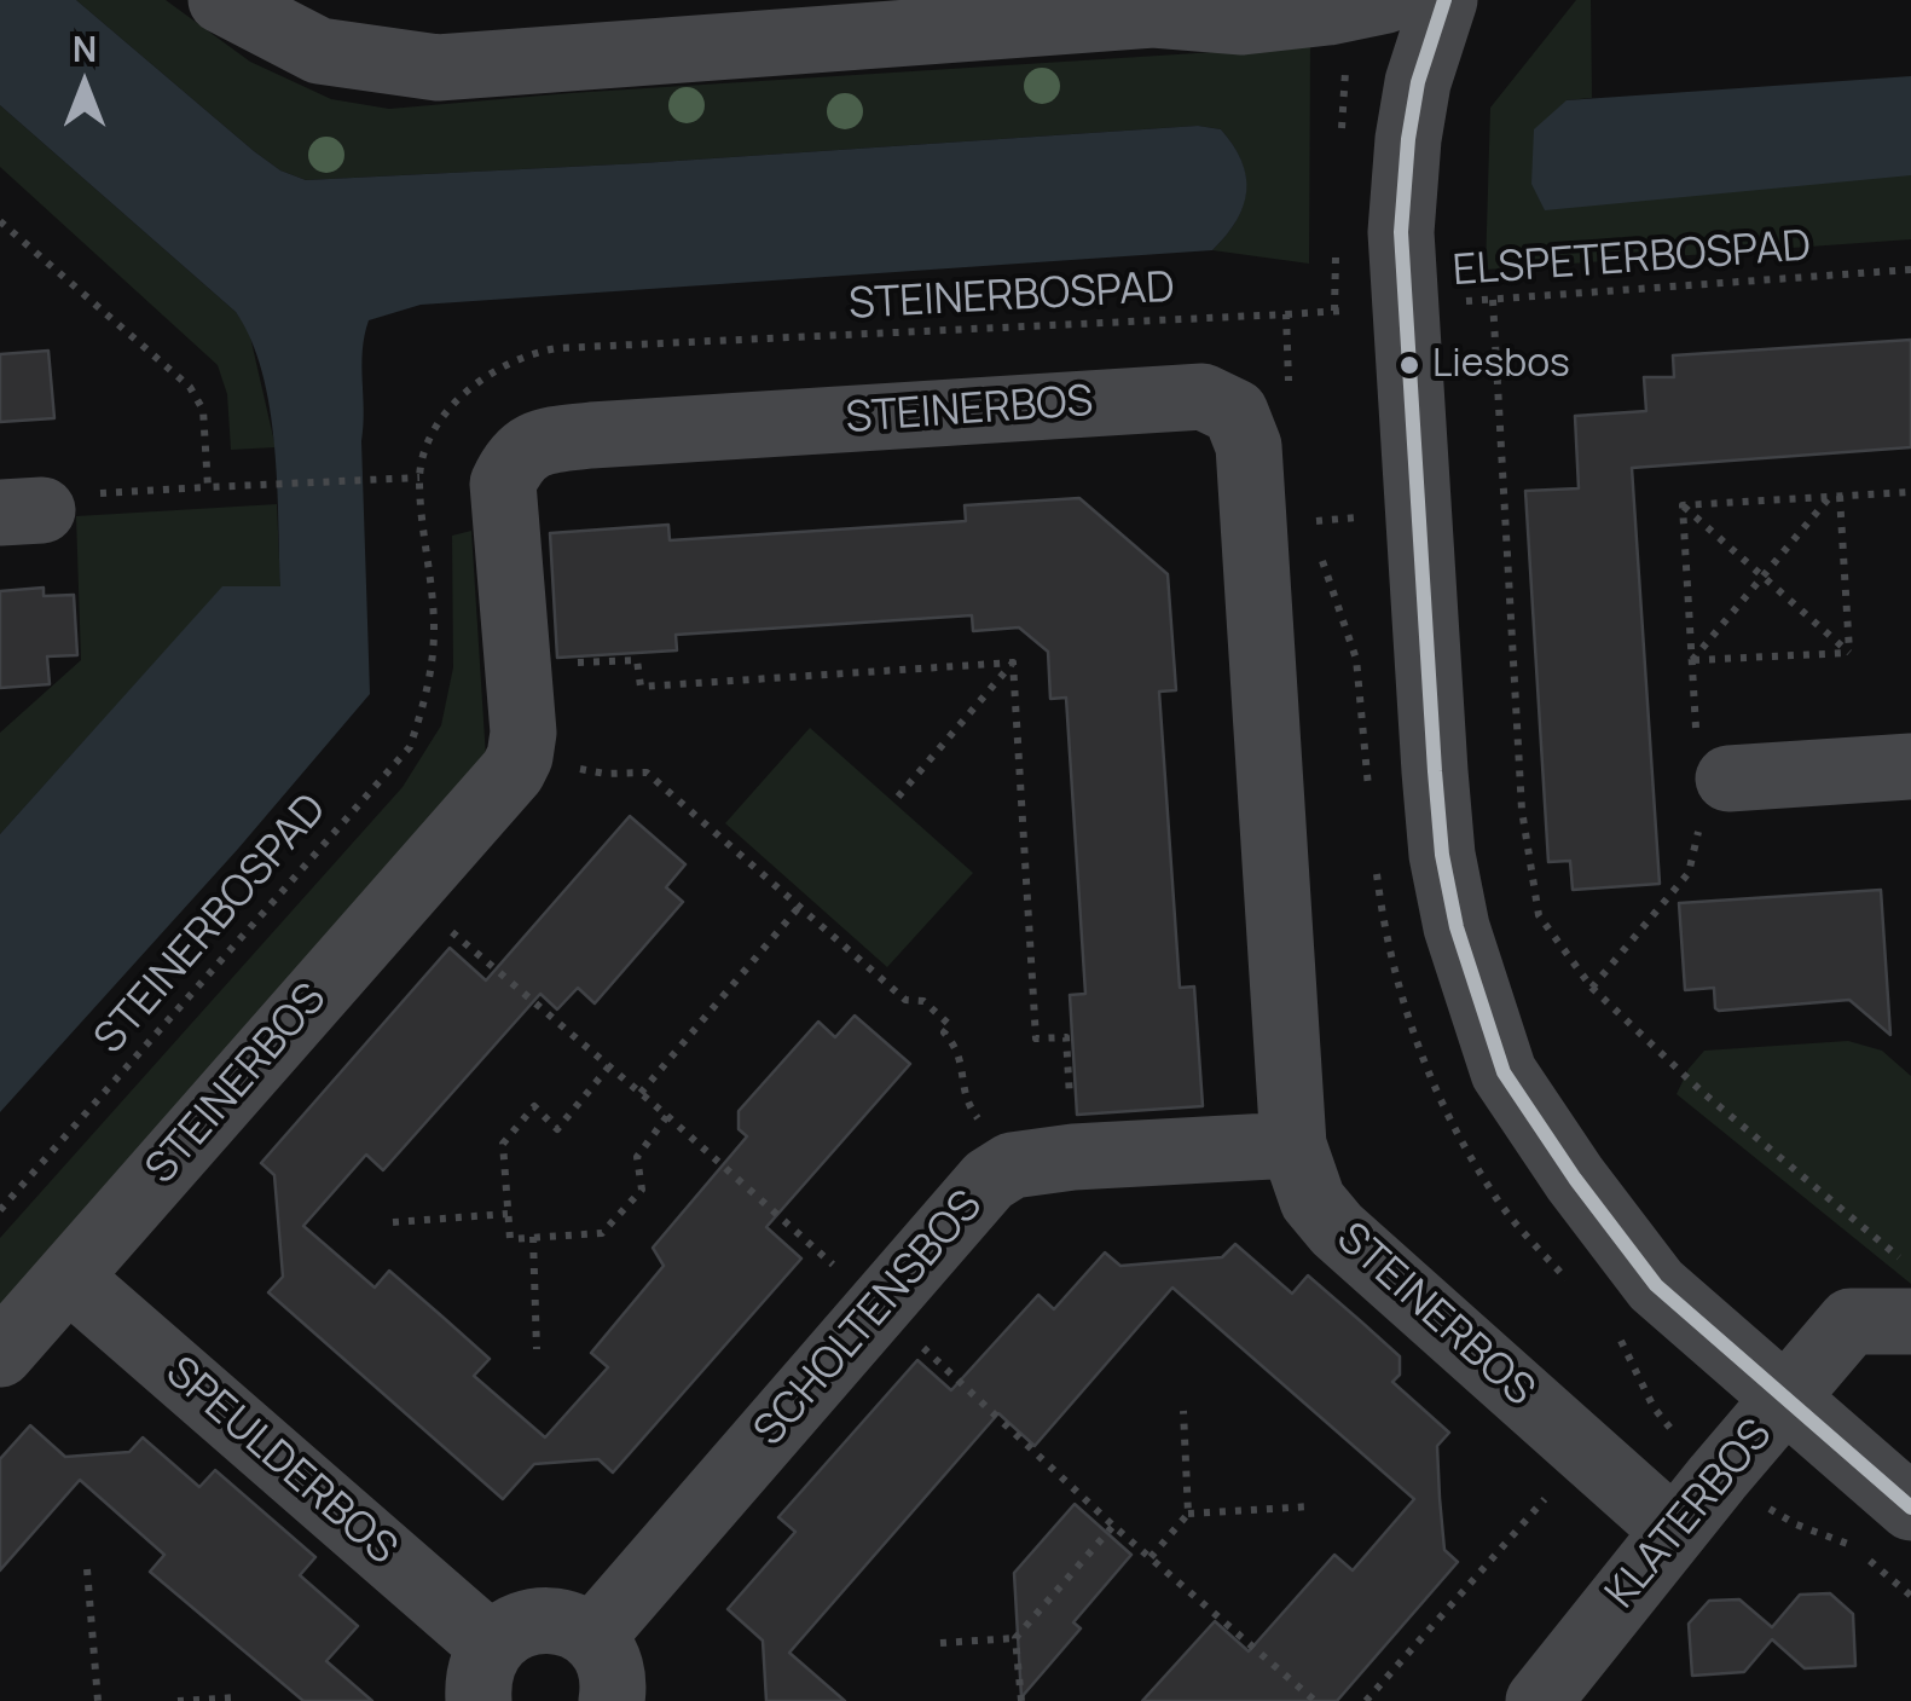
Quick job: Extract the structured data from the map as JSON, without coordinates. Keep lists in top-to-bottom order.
{
  "streets": {
    "street": [
      "STEINERBOS",
      "SCHOLTENSBOS",
      "SPEULDERBOS",
      "KLATERBOS"
    ],
    "path": ["ELSPETERBOSPAD", "STEINERBOSPAD"]
  },
  "crossings": [
    ["ELSPETERBOSPAD", "STEINERBOSPAD"],
    ["STEINERBOS", "SPEULDERBOS"],
    ["STEINERBOS", "KLATERBOS"]
  ],
  "places": ["Liesbos"],
  "north": "top"
}
